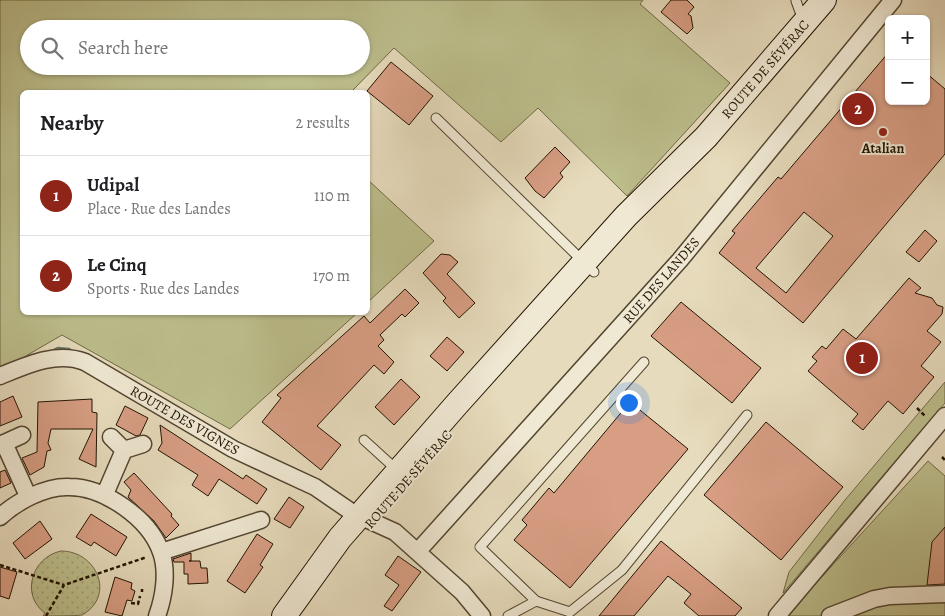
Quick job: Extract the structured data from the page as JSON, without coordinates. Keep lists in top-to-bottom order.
{
  "streets": {
    "main road": ["ROUTE DE SÉVÉRAC"],
    "street": ["RUE DES LANDES", "ROUTE DES VIGNES"]
  },
  "crossings": [
    ["ROUTE DE SÉVÉRAC", "ROUTE DES VIGNES"],
    ["RUE DES LANDES", "ROUTE DES VIGNES"]
  ],
  "places": ["Atalian"],
  "page": {
    "map_buttons": ["+", "−"],
    "search": "Search here",
    "heading": ["Nearby", "2 results"],
    "pins": ["2", "1"],
    "list": [
      {
        "mark": "1",
        "name": "Udipal",
        "note": "Place · Rue des Landes",
        "value": "110 m"
      },
      {
        "mark": "2",
        "name": "Le Cinq",
        "note": "Sports · Rue des Landes",
        "value": "170 m"
      }
    ]
  }
}
